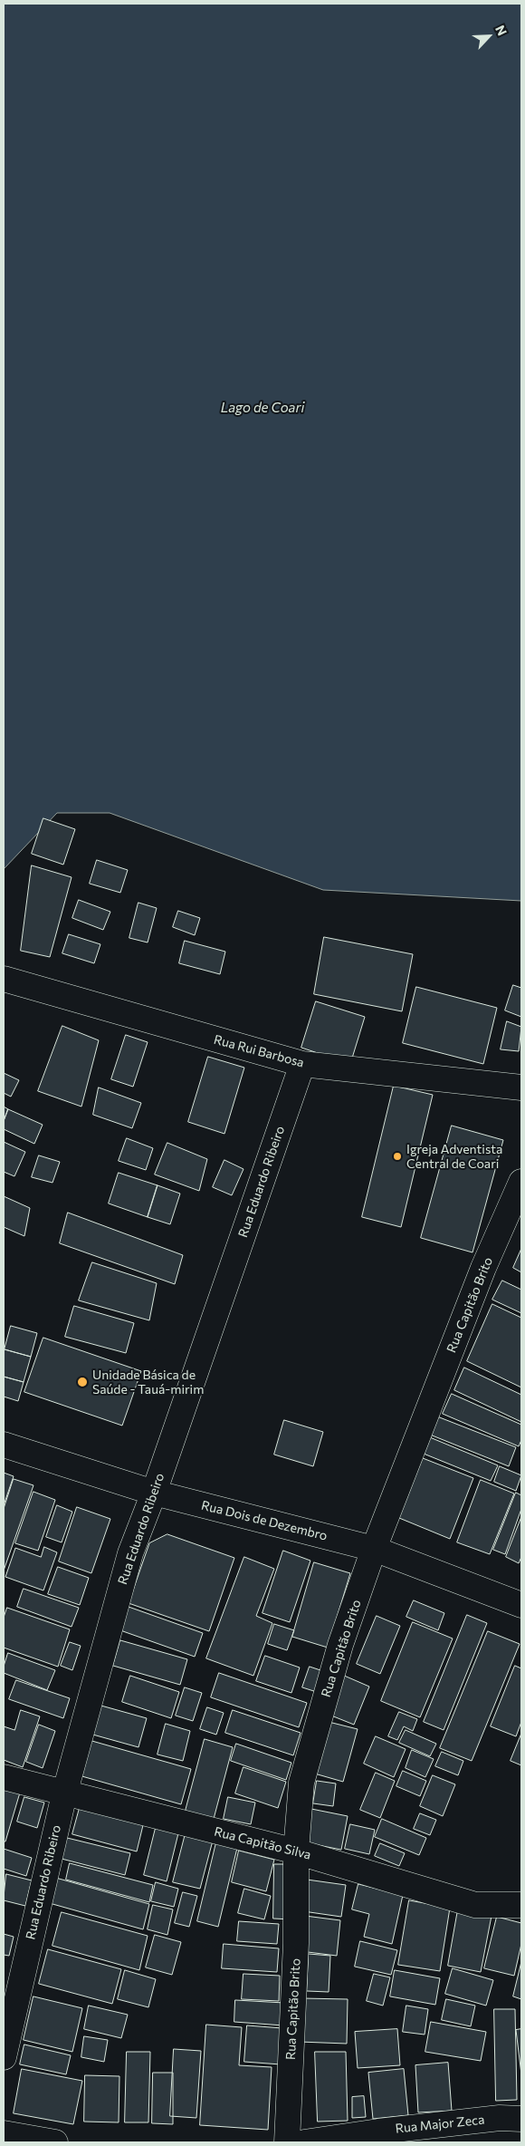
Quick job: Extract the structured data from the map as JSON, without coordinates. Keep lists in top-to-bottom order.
{
  "streets": {
    "street": [
      "Rua Rui Barbosa",
      "Rua Eduardo Ribeiro",
      "Rua Capitão Brito",
      "Rua Dois de Dezembro",
      "Rua Capitão Silva",
      "Rua Major Zeca"
    ]
  },
  "crossings": [
    ["Rua Rui Barbosa", "Rua Eduardo Ribeiro"],
    ["Rua Eduardo Ribeiro", "Rua Dois de Dezembro"],
    ["Rua Eduardo Ribeiro", "Rua Capitão Silva"],
    ["Rua Capitão Brito", "Rua Dois de Dezembro"],
    ["Rua Capitão Brito", "Rua Capitão Silva"]
  ],
  "water": ["Lago de Coari"],
  "places": ["Igreja Adventista Central de Coari", "Unidade Básica de Saúde - Tauá-mirim"],
  "north": "top right"
}
